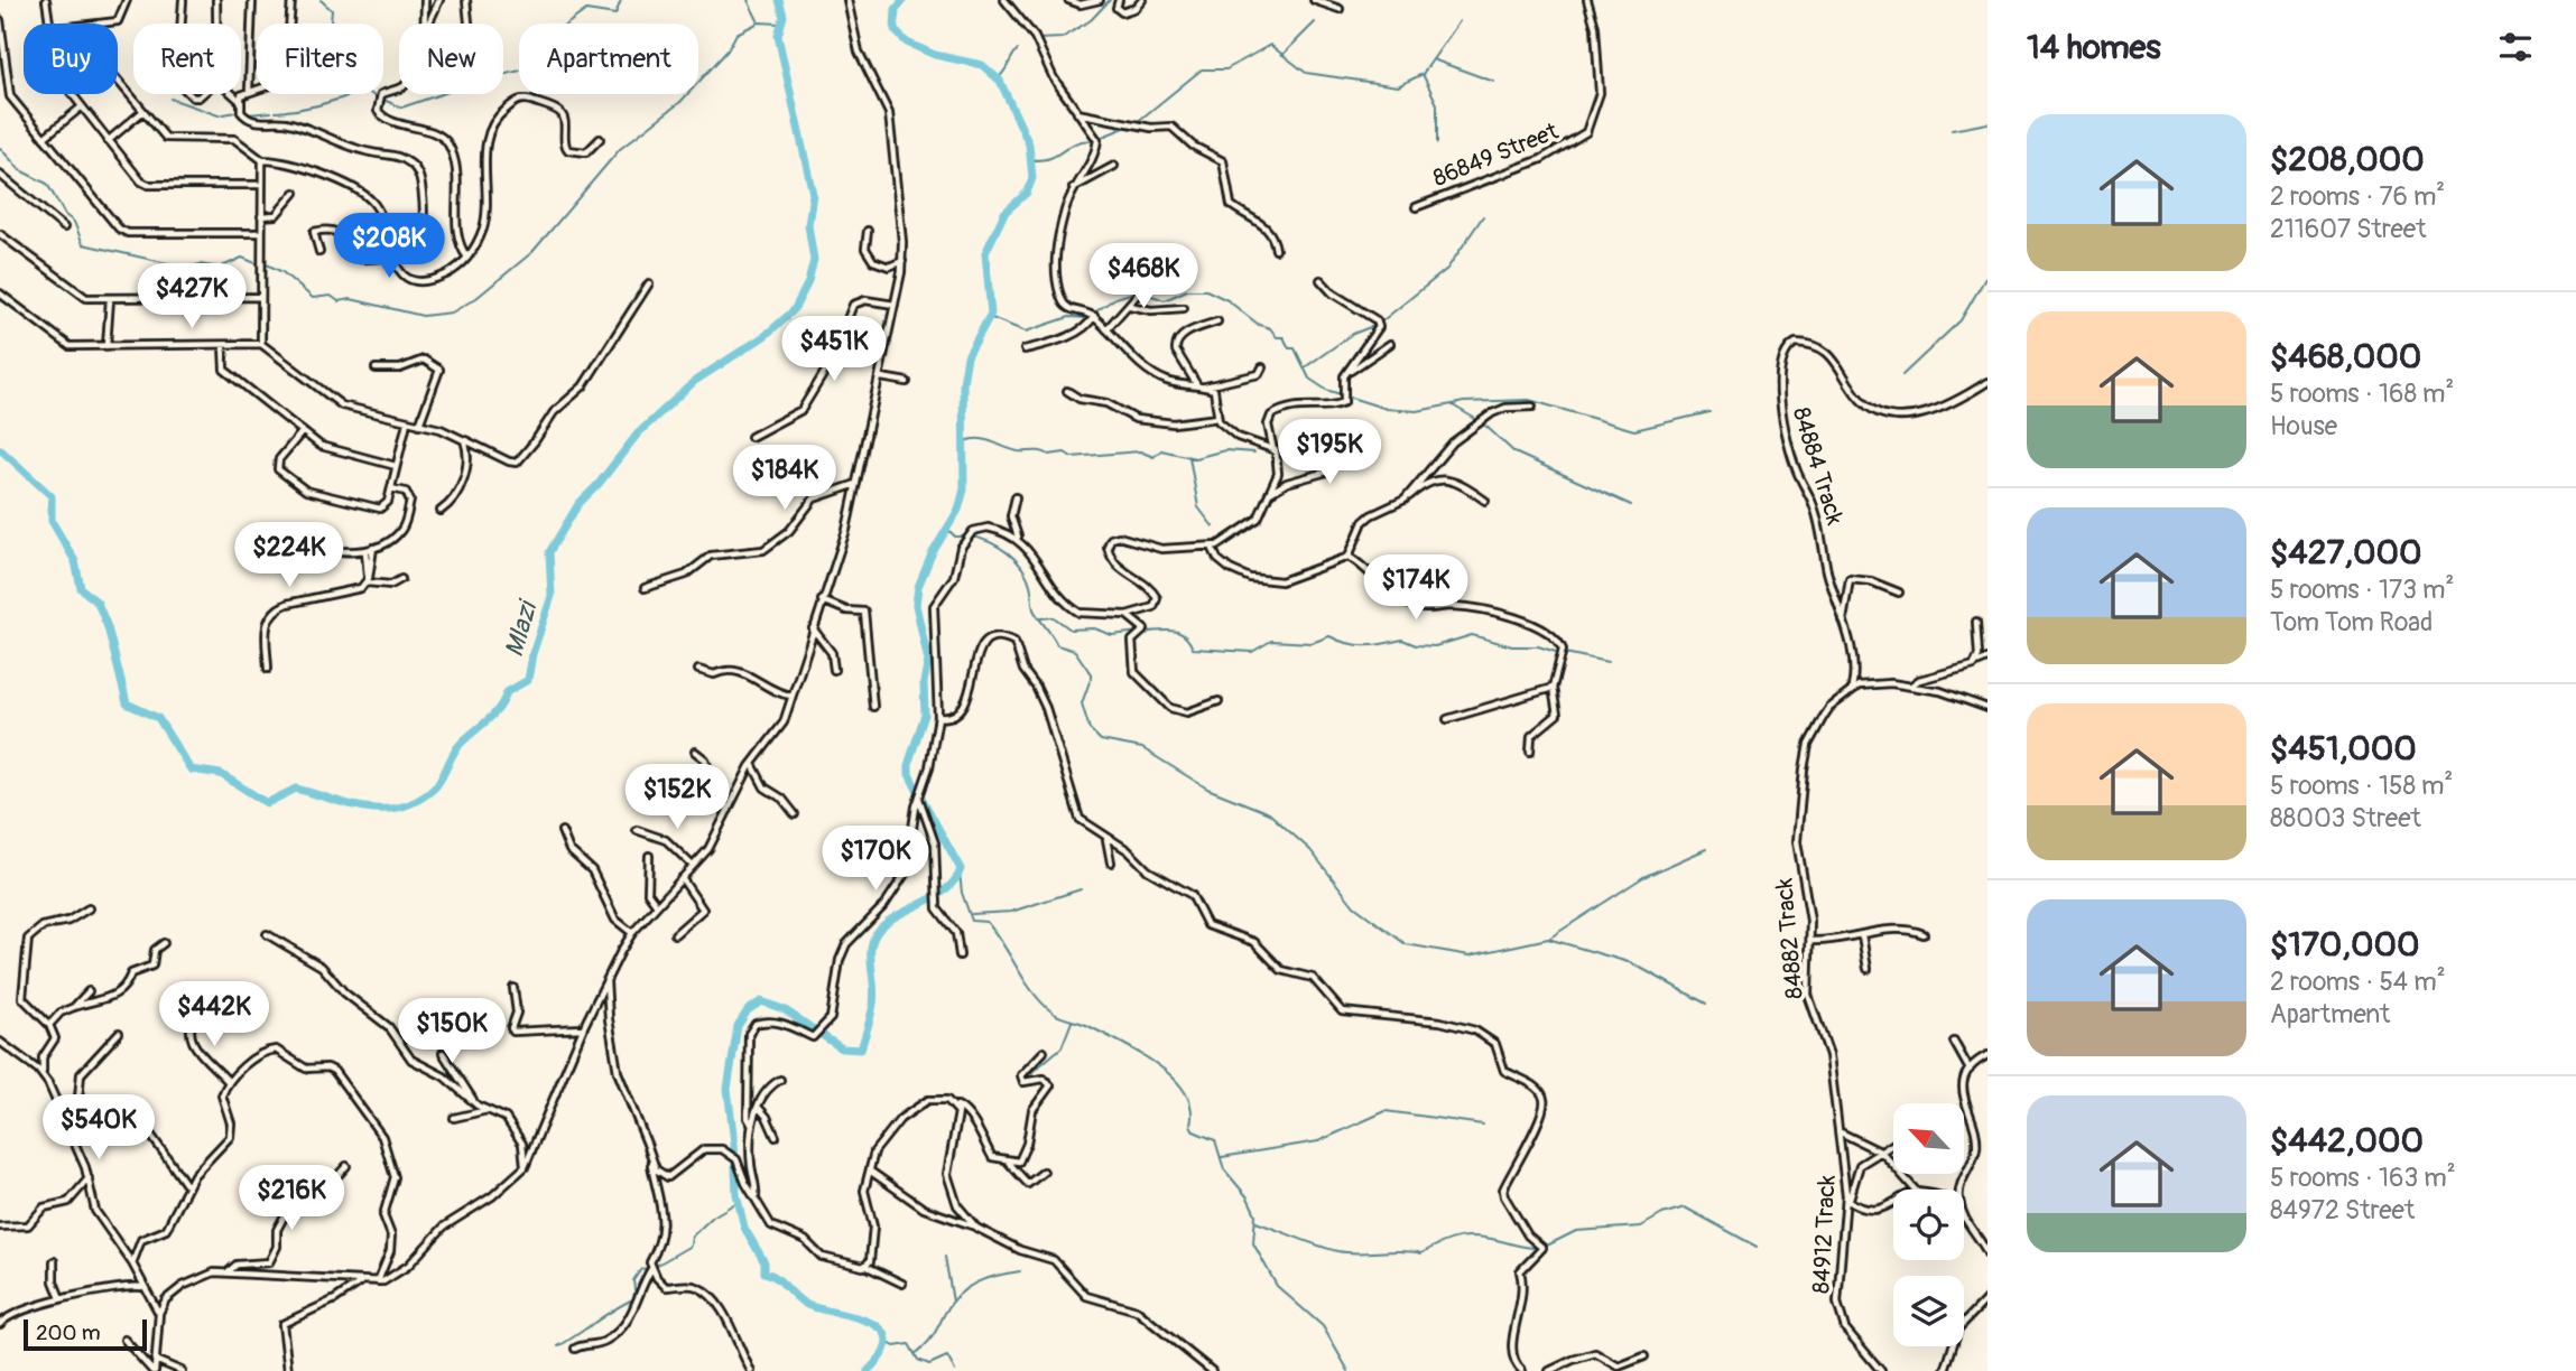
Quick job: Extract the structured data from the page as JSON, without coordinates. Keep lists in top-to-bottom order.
{
  "streets": {
    "street": [
      "86849 Street",
      "84884 Track",
      "84882 Track",
      "84912 Track"
    ]
  },
  "crossings": [
    ["84884 Track", "84882 Track"],
    ["84882 Track", "84912 Track"]
  ],
  "water": ["Mlazi"],
  "scale_bar": "200 m",
  "north": "top left",
  "page": {
    "heading": "14 homes",
    "chip": [
      "Buy",
      "Rent",
      "Filters",
      "New",
      "Apartment"
    ],
    "list": [
      {
        "name": "$208,000",
        "note": "2 rooms · 76 m² · 211607 Street"
      },
      {
        "name": "$468,000",
        "note": "5 rooms · 168 m² · House"
      },
      {
        "name": "$427,000",
        "note": "5 rooms · 173 m² · Tom Tom Road"
      },
      {
        "name": "$451,000",
        "note": "5 rooms · 158 m² · 88003 Street"
      },
      {
        "name": "$170,000",
        "note": "2 rooms · 54 m² · Apartment"
      },
      {
        "name": "$442,000",
        "note": "5 rooms · 163 m² · 84972 Street"
      }
    ],
    "price": [
      "$208K",
      "$468K",
      "$427K",
      "$451K",
      "$195K",
      "$184K",
      "$224K",
      "$174K",
      "$152K",
      "$170K",
      "$442K",
      "$150K",
      "$540K",
      "$216K"
    ],
    "scale": "200 m"
  }
}
